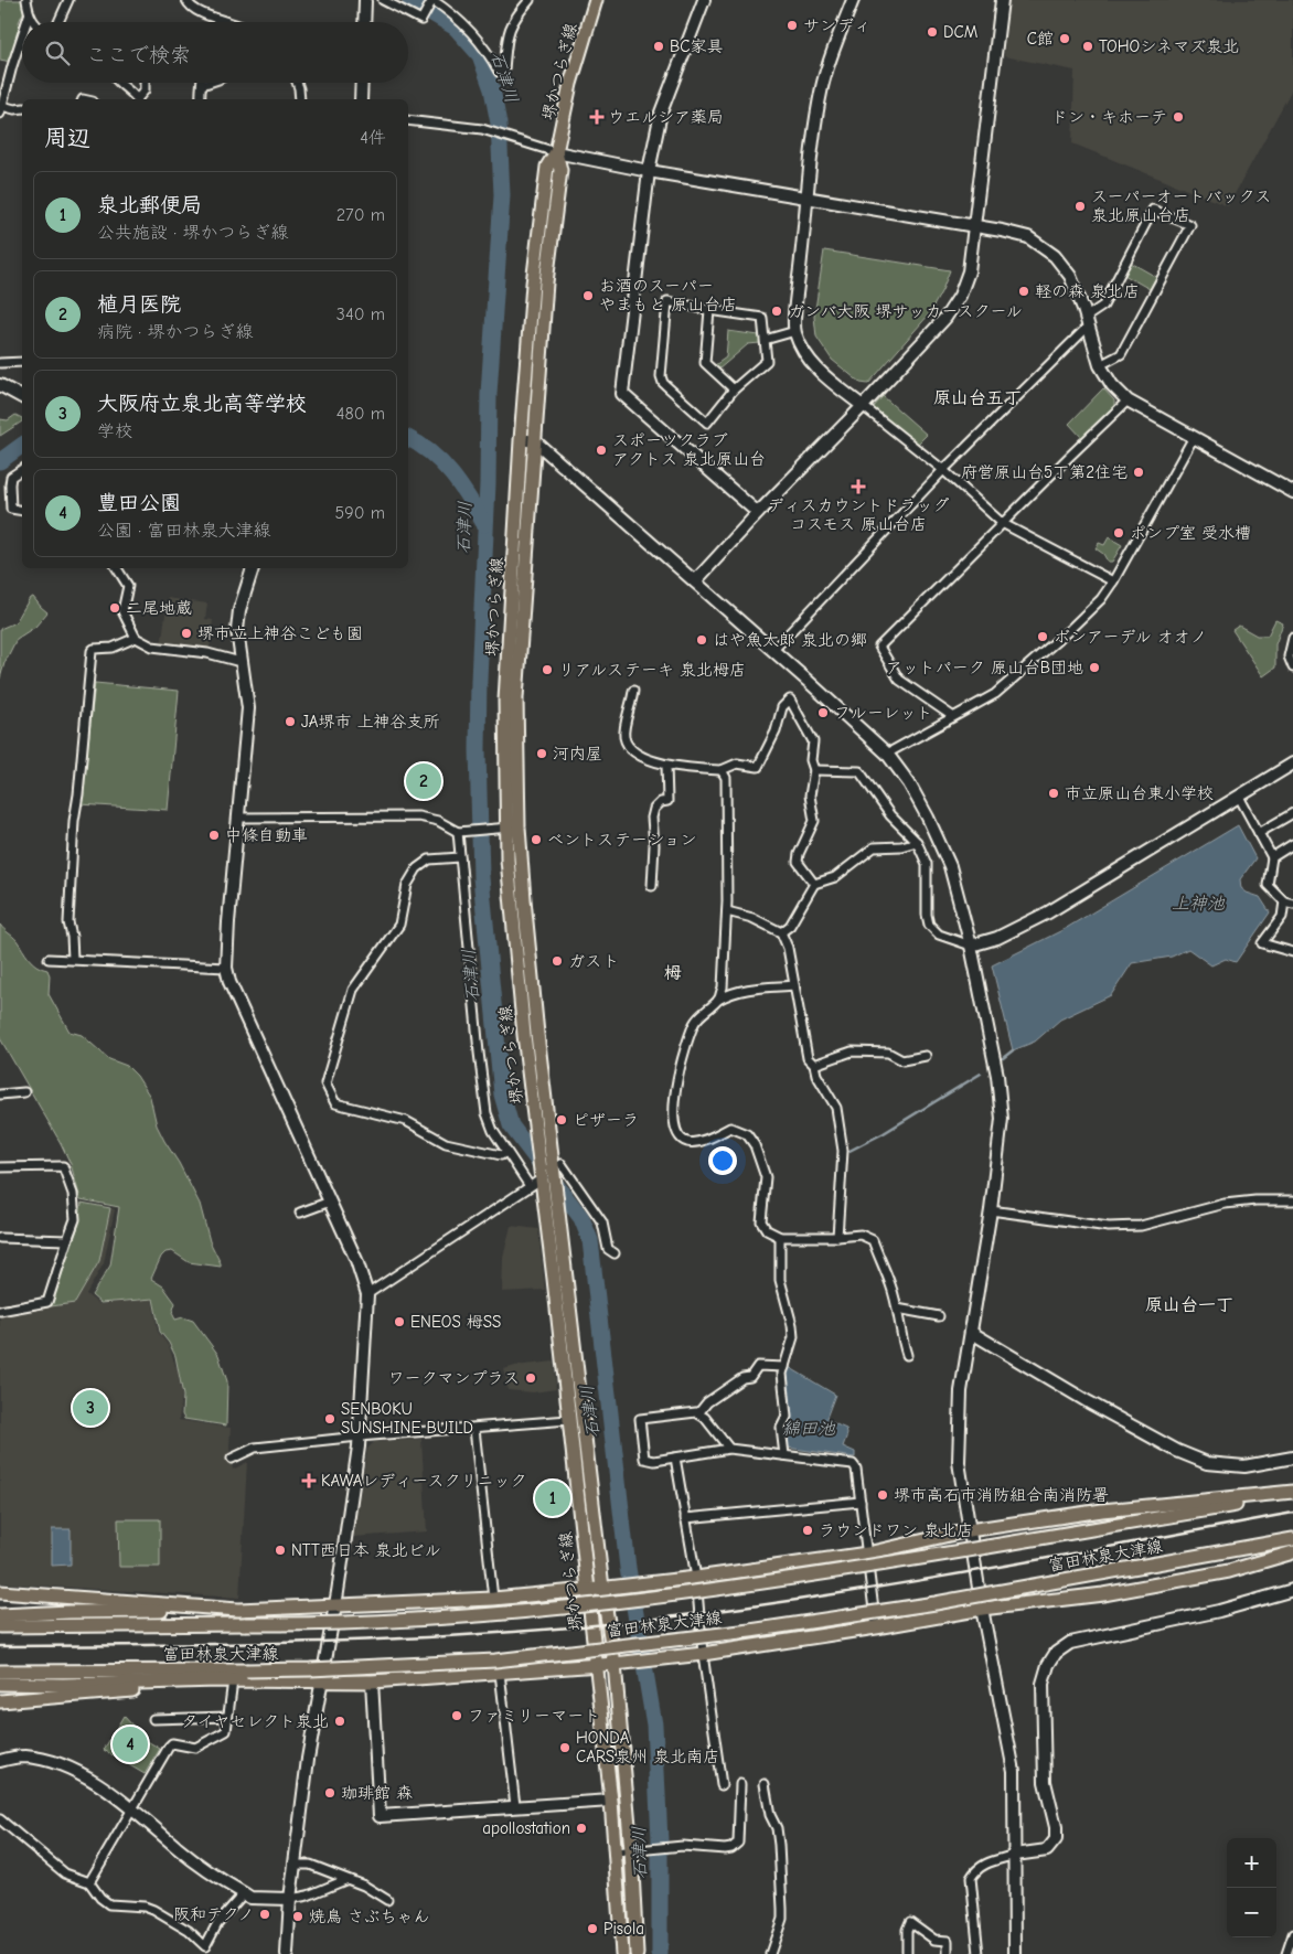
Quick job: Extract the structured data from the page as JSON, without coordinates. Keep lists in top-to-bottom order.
{
  "streets": {
    "main road": ["堺かつらぎ線", "富田林泉大津線"]
  },
  "districts": ["原山台五丁", "栂", "原山台一丁"],
  "water": ["石津川", "上神池", "綿田池"],
  "places": {
    "other": [
      "サンディ",
      "DCM",
      "C館",
      "BC家具",
      "TOHOシネマズ泉北",
      "ドン・キホーテ",
      "スーパーオートバックス 泉北原山台店",
      "軽の森 泉北店",
      "お酒のスーパー やまもと 原山台店",
      "ガンバ大阪 堺サッカースクール",
      "スポーツクラブ アクトス 泉北原山台",
      "府営原山台5丁第2住宅",
      "ポンプ室 受水槽",
      "二尾地蔵",
      "堺市立上神谷こども園",
      "ボンアーデル オオノ",
      "はや魚太郎 泉北の郷",
      "アットパーク 原山台B団地",
      "リアルステーキ 泉北栂店",
      "フルーレット",
      "JA堺市 上神谷支所",
      "河内屋",
      "市立原山台東小学校",
      "中條自動車",
      "ベントステーション",
      "ガスト",
      "ピザーラ",
      "ENEOS 栂SS",
      "ワークマンプラス",
      "SENBOKU SUNSHINE BUILD",
      "堺市高石市消防組合南消防署",
      "ラウンドワン 泉北店",
      "NTT西日本 泉北ビル",
      "ファミリーマート",
      "タイヤセレクト泉北",
      "HONDA CARS泉州 泉北南店",
      "珈琲館 森",
      "apollostation",
      "阪和テクノ",
      "焼鳥 さぶちゃん",
      "Pisola"
    ],
    "health": ["ウエルシア薬局", "ディスカウントドラッグ コスモス 原山台店", "KAWAレディースクリニック"]
  },
  "page": {
    "search": "ここで検索",
    "heading": ["周辺", "4件"],
    "list": [
      {
        "mark": "1",
        "name": "泉北郵便局",
        "note": "公共施設 · 堺かつらぎ線",
        "value": "270 m"
      },
      {
        "mark": "2",
        "name": "植月医院",
        "note": "病院 · 堺かつらぎ線",
        "value": "340 m"
      },
      {
        "mark": "3",
        "name": "大阪府立泉北高等学校",
        "note": "学校",
        "value": "480 m"
      },
      {
        "mark": "4",
        "name": "豊田公園",
        "note": "公園 · 富田林泉大津線",
        "value": "590 m"
      }
    ],
    "pins": [
      "2",
      "3",
      "1",
      "4"
    ],
    "map_buttons": ["+", "−"]
  }
}
